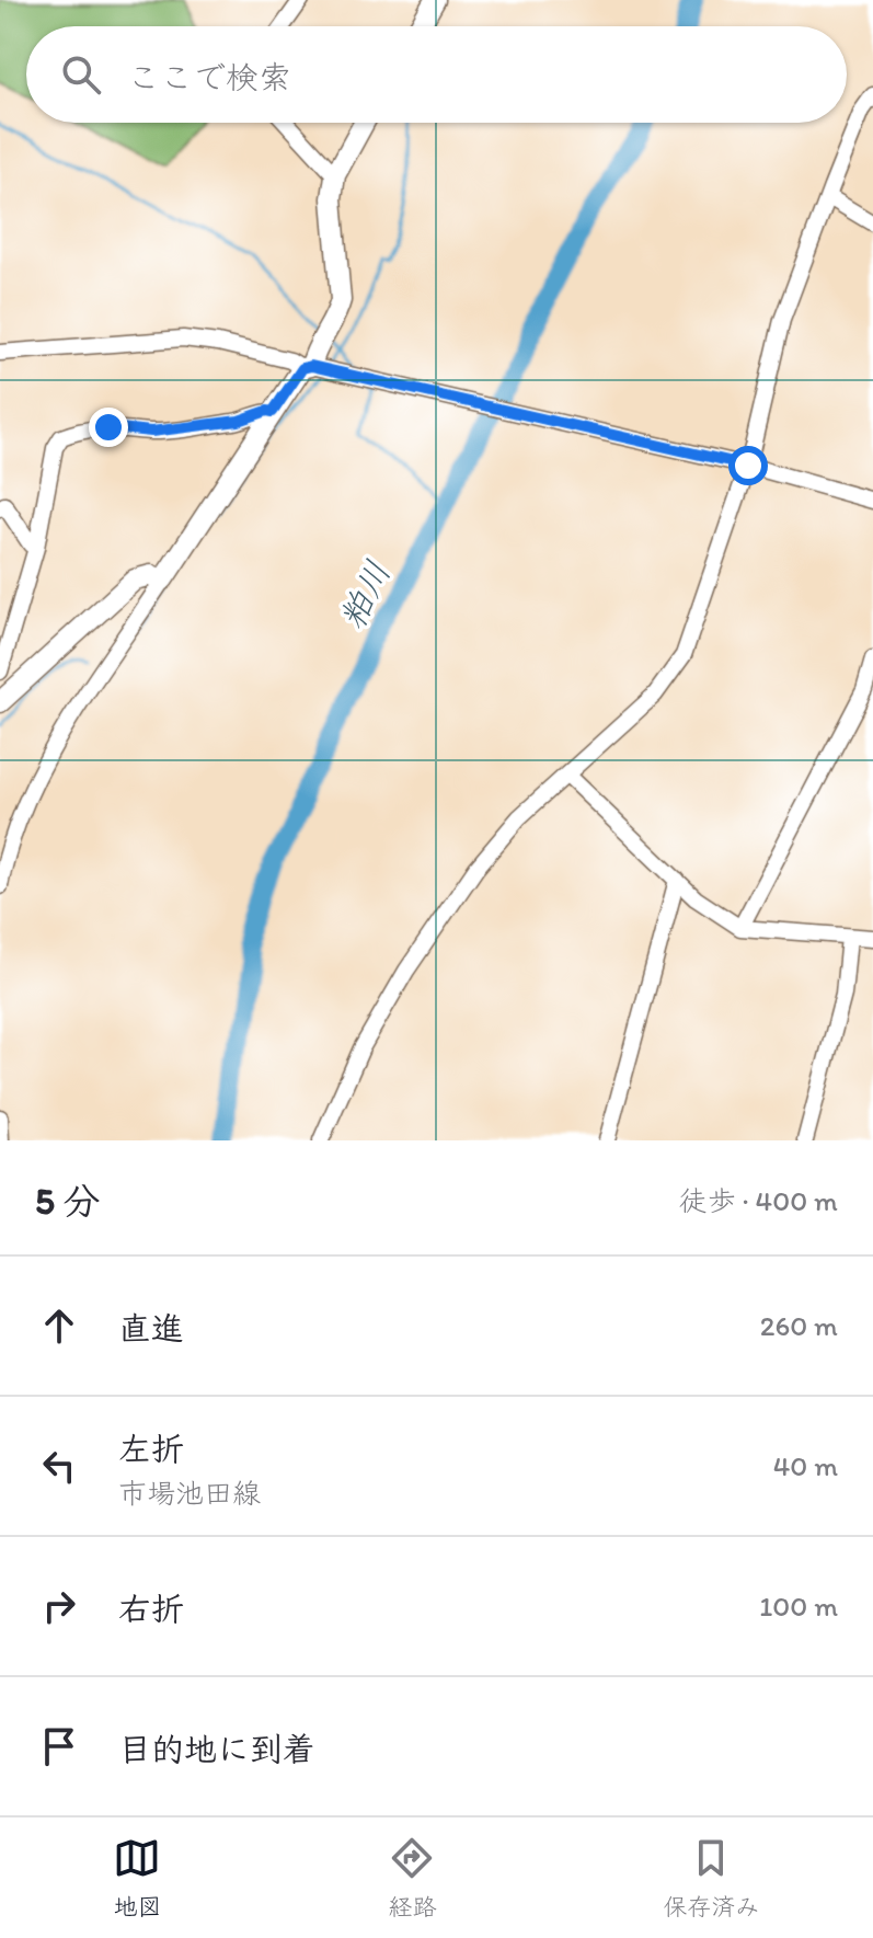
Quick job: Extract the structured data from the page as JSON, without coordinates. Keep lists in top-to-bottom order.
{
  "water": ["粕川"],
  "page": {
    "search": "ここで検索",
    "heading": ["5 分", "徒歩 · 400 m"],
    "list": [
      ["直進", "260 m"],
      ["左折", "市場池田線", "40 m"],
      ["右折", "100 m"],
      "目的地に到着"
    ],
    "nav": ["地図", "経路", "保存済み"]
  }
}
